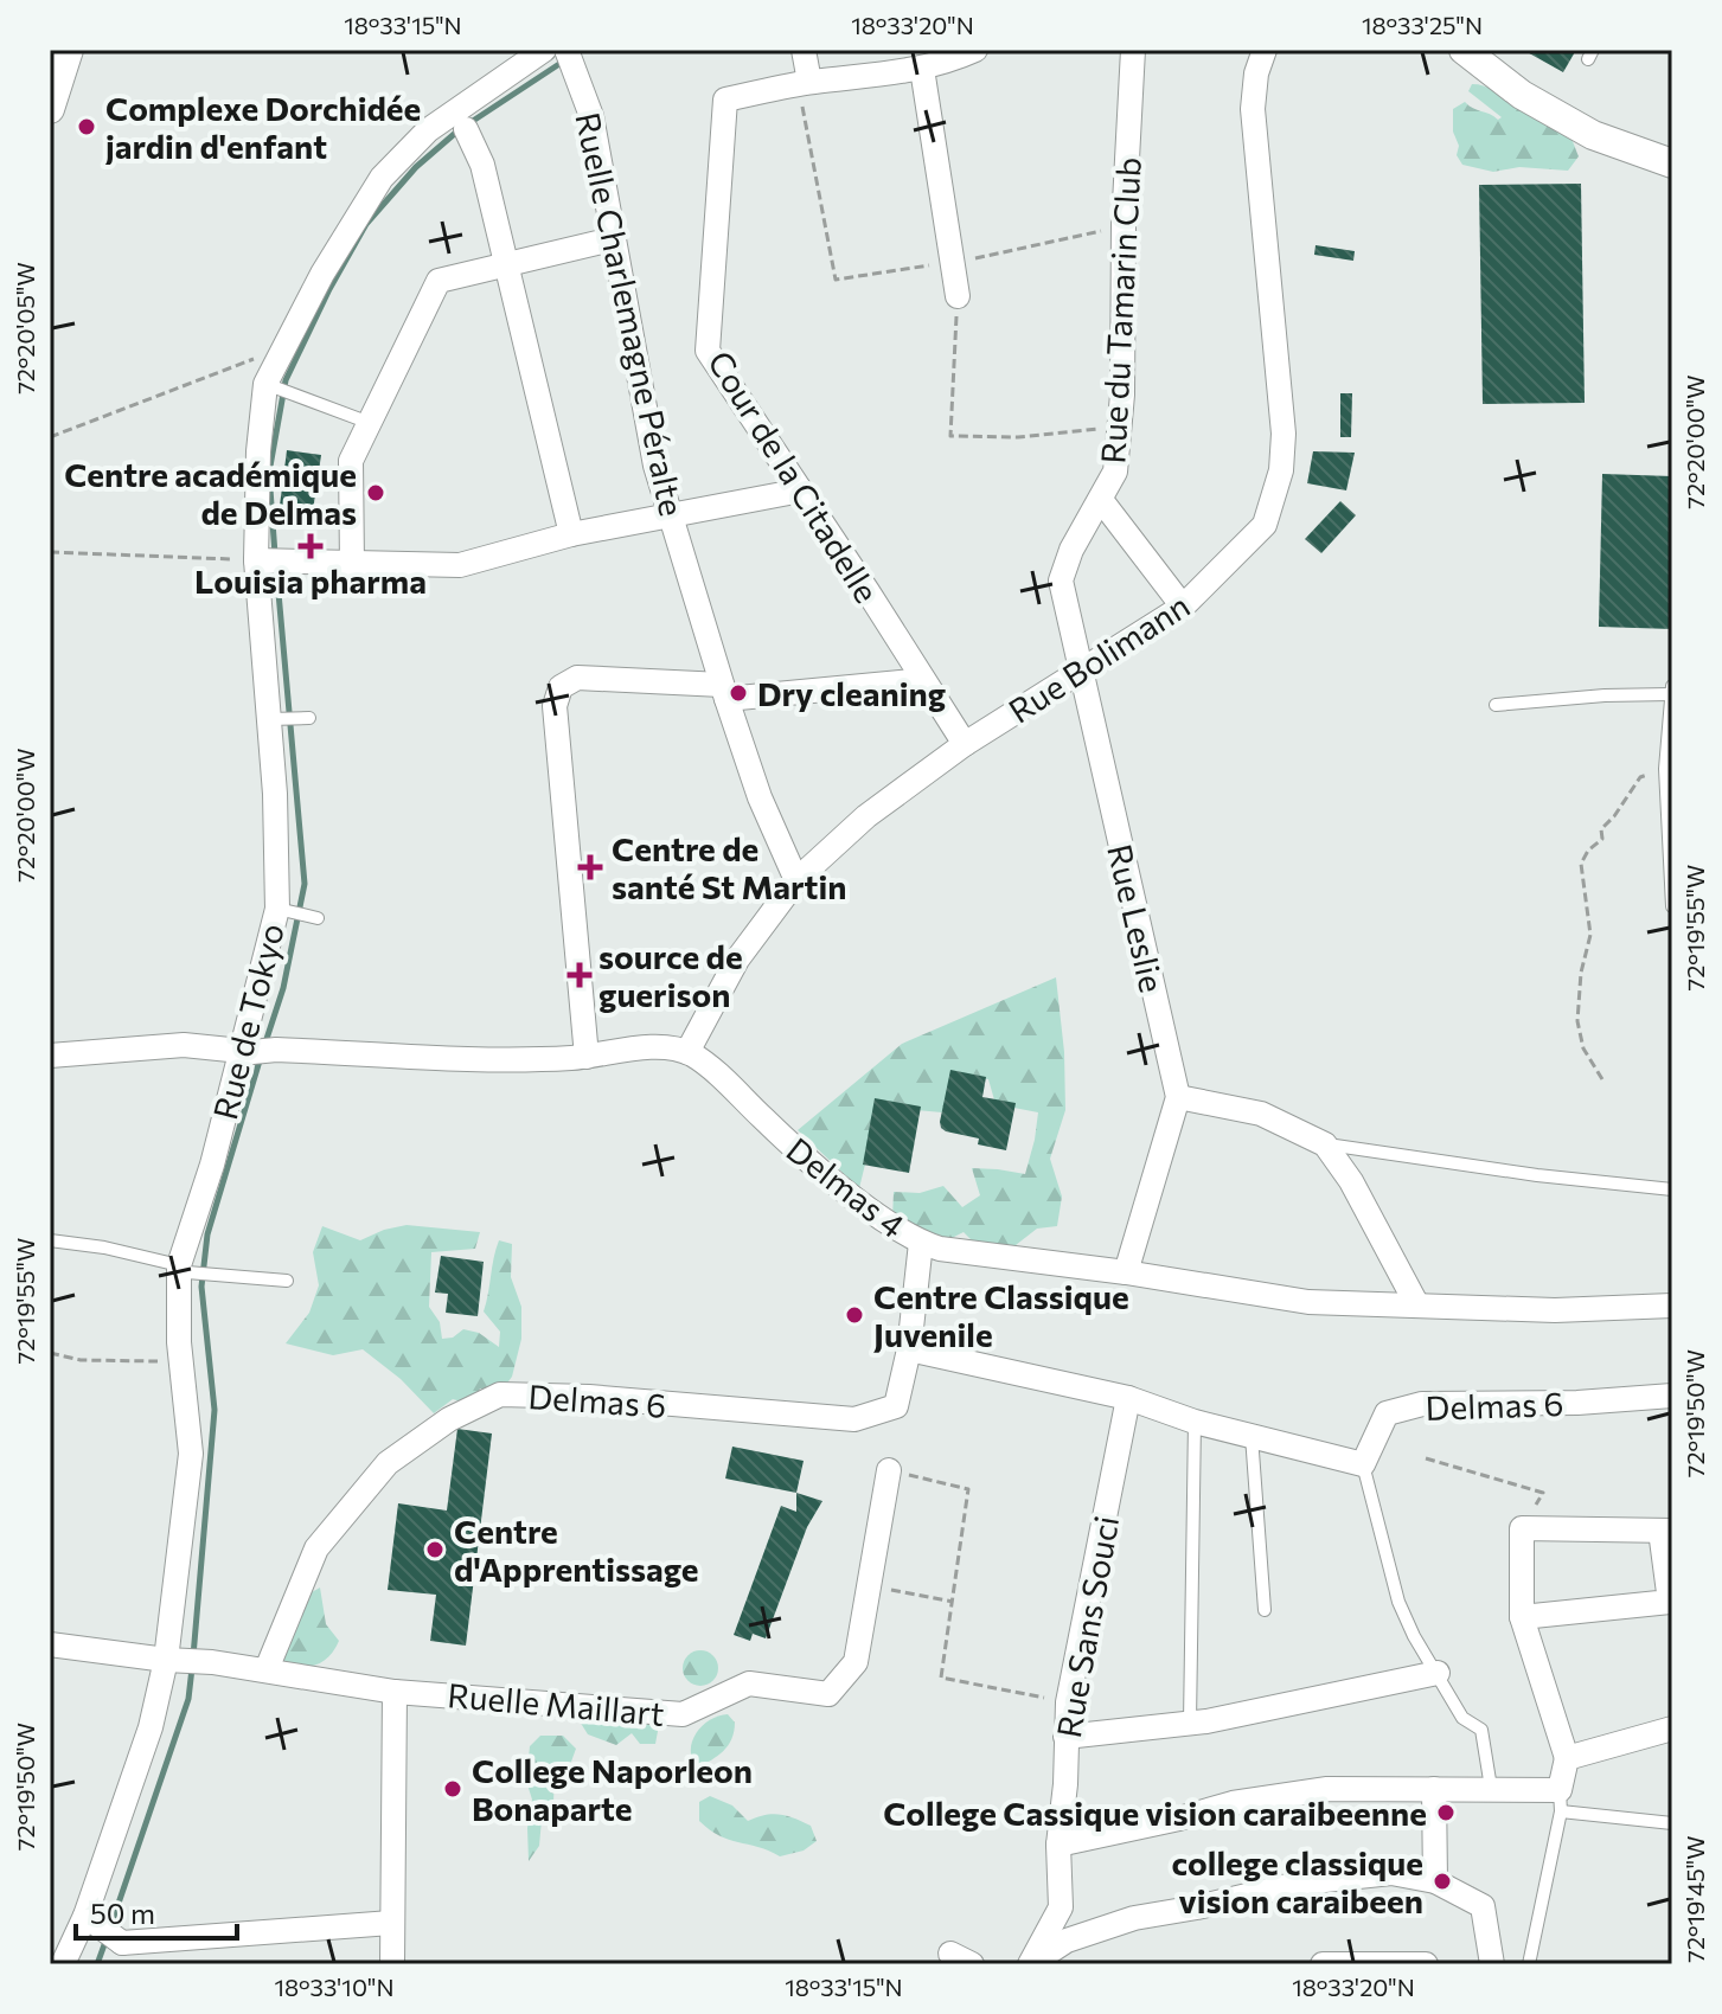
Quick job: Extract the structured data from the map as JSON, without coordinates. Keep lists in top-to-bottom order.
{
  "streets": {
    "street": [
      "Rue du Tamarin Club",
      "Ruelle Charlemagne Péralte",
      "Cour de la Citadelle",
      "Rue Bolimann",
      "Rue Leslie",
      "Rue de Tokyo",
      "Delmas 4",
      "Delmas 6",
      "Rue Sans Souci",
      "Ruelle Maillart"
    ]
  },
  "crossings": [
    ["Rue du Tamarin Club", "Rue Bolimann"],
    ["Rue du Tamarin Club", "Rue Leslie"],
    ["Ruelle Charlemagne Péralte", "Rue Bolimann"],
    ["Cour de la Citadelle", "Rue Bolimann"],
    ["Rue Bolimann", "Rue Leslie"],
    ["Rue Bolimann", "Delmas 4"],
    ["Rue Leslie", "Delmas 4"],
    ["Rue de Tokyo", "Ruelle Maillart"],
    ["Delmas 4", "Delmas 6"],
    ["Delmas 6", "Ruelle Maillart"]
  ],
  "places": {
    "other": [
      "Complexe Dorchidée jardin d'enfant",
      "Centre académique de Delmas",
      "Dry cleaning",
      "Centre Classique Juvenile",
      "Centre d'Apprentissage",
      "College Naporleon Bonaparte",
      "College Cassique vision caraibeenne",
      "college classique vision caraibeen"
    ],
    "health": ["Louisia pharma", "Centre de santé St Martin", "source de guerison"]
  },
  "scale_bar": "50 m",
  "coordinates": [
    "18°33'15\"N",
    "18°33'20\"N",
    "18°33'25\"N",
    "72°20'05\"W",
    "72°20'00\"W",
    "72°19'55\"W",
    "72°19'50\"W",
    "72°19'45\"W",
    "18°33'10\"N"
  ]
}
